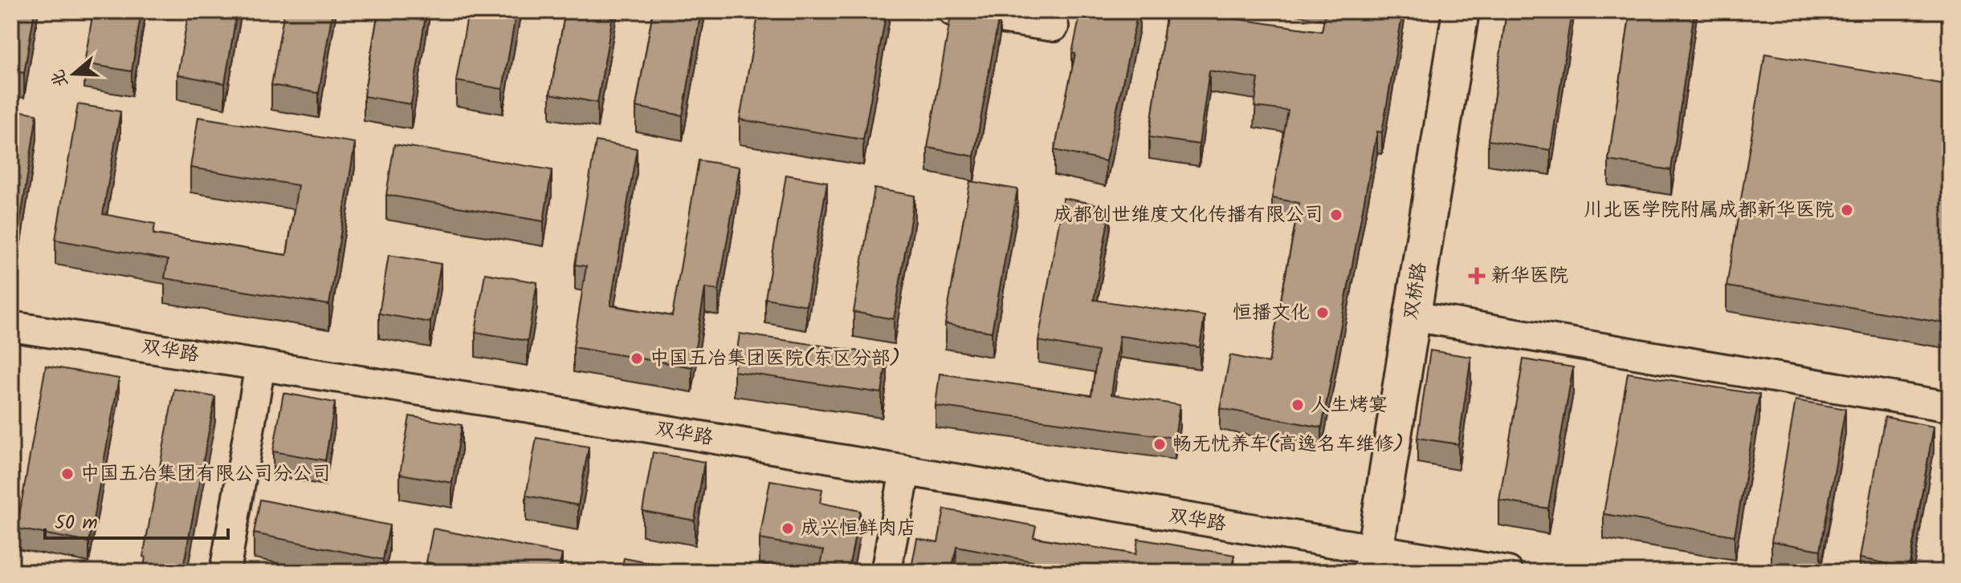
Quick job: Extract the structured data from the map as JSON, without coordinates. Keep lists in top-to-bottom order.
{
  "streets": {
    "main road": ["双桥路"],
    "street": ["双华路"]
  },
  "crossings": [
    ["双桥路", "双华路"]
  ],
  "places": {
    "other": [
      "川北医学院附属成都新华医院",
      "成都创世维度文化传播有限公司",
      "恒播文化",
      "中国五冶集团医院(东区分部)",
      "人生烤宴",
      "畅无忧养车(高逸名车维修)",
      "中国五冶集团有限公司分公司",
      "成兴恒鲜肉店"
    ],
    "health": ["新华医院"]
  },
  "scale_bar": "50 m",
  "north": "left"
}
